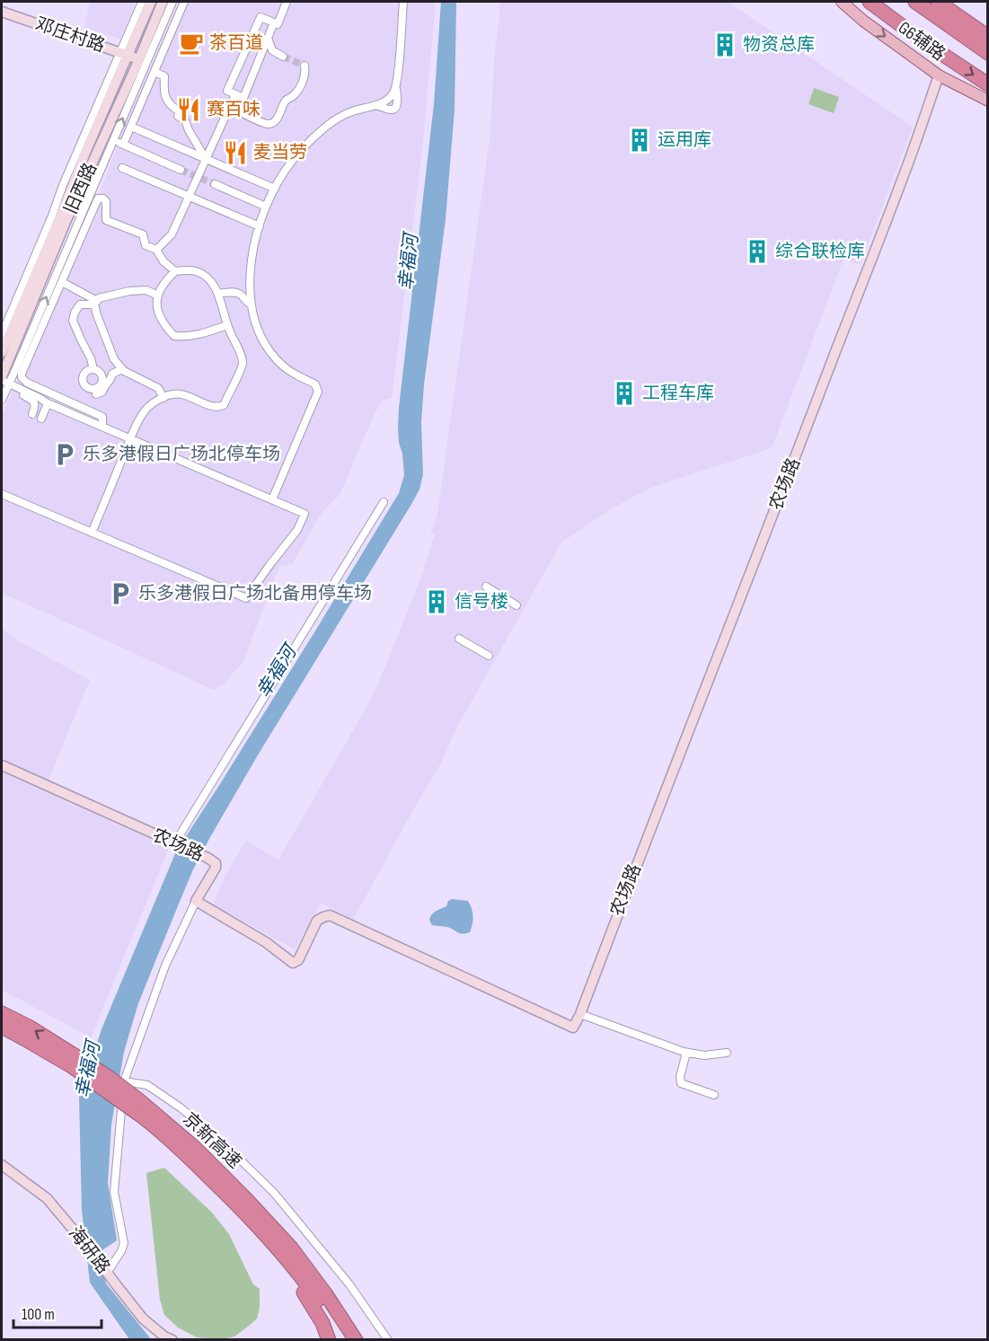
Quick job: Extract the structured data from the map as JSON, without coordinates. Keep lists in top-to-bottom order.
{
  "streets": {
    "highway": ["京新高速"],
    "main road": ["G6辅路"],
    "street": [
      "邓庄村路",
      "旧西路",
      "农场路",
      "海研路"
    ]
  },
  "crossings": [
    ["邓庄村路", "旧西路"],
    ["G6辅路", "农场路"]
  ],
  "one_way": ["G6辅路"],
  "water": ["幸福河"],
  "places": {
    "cafe": ["茶百道"],
    "building": [
      "物资总库",
      "运用库",
      "综合联检库",
      "工程车库",
      "信号楼"
    ],
    "restaurant": ["赛百味", "麦当劳"],
    "parking": ["乐多港假日广场北停车场", "乐多港假日广场北备用停车场"]
  },
  "scale_bar": "100 m"
}
